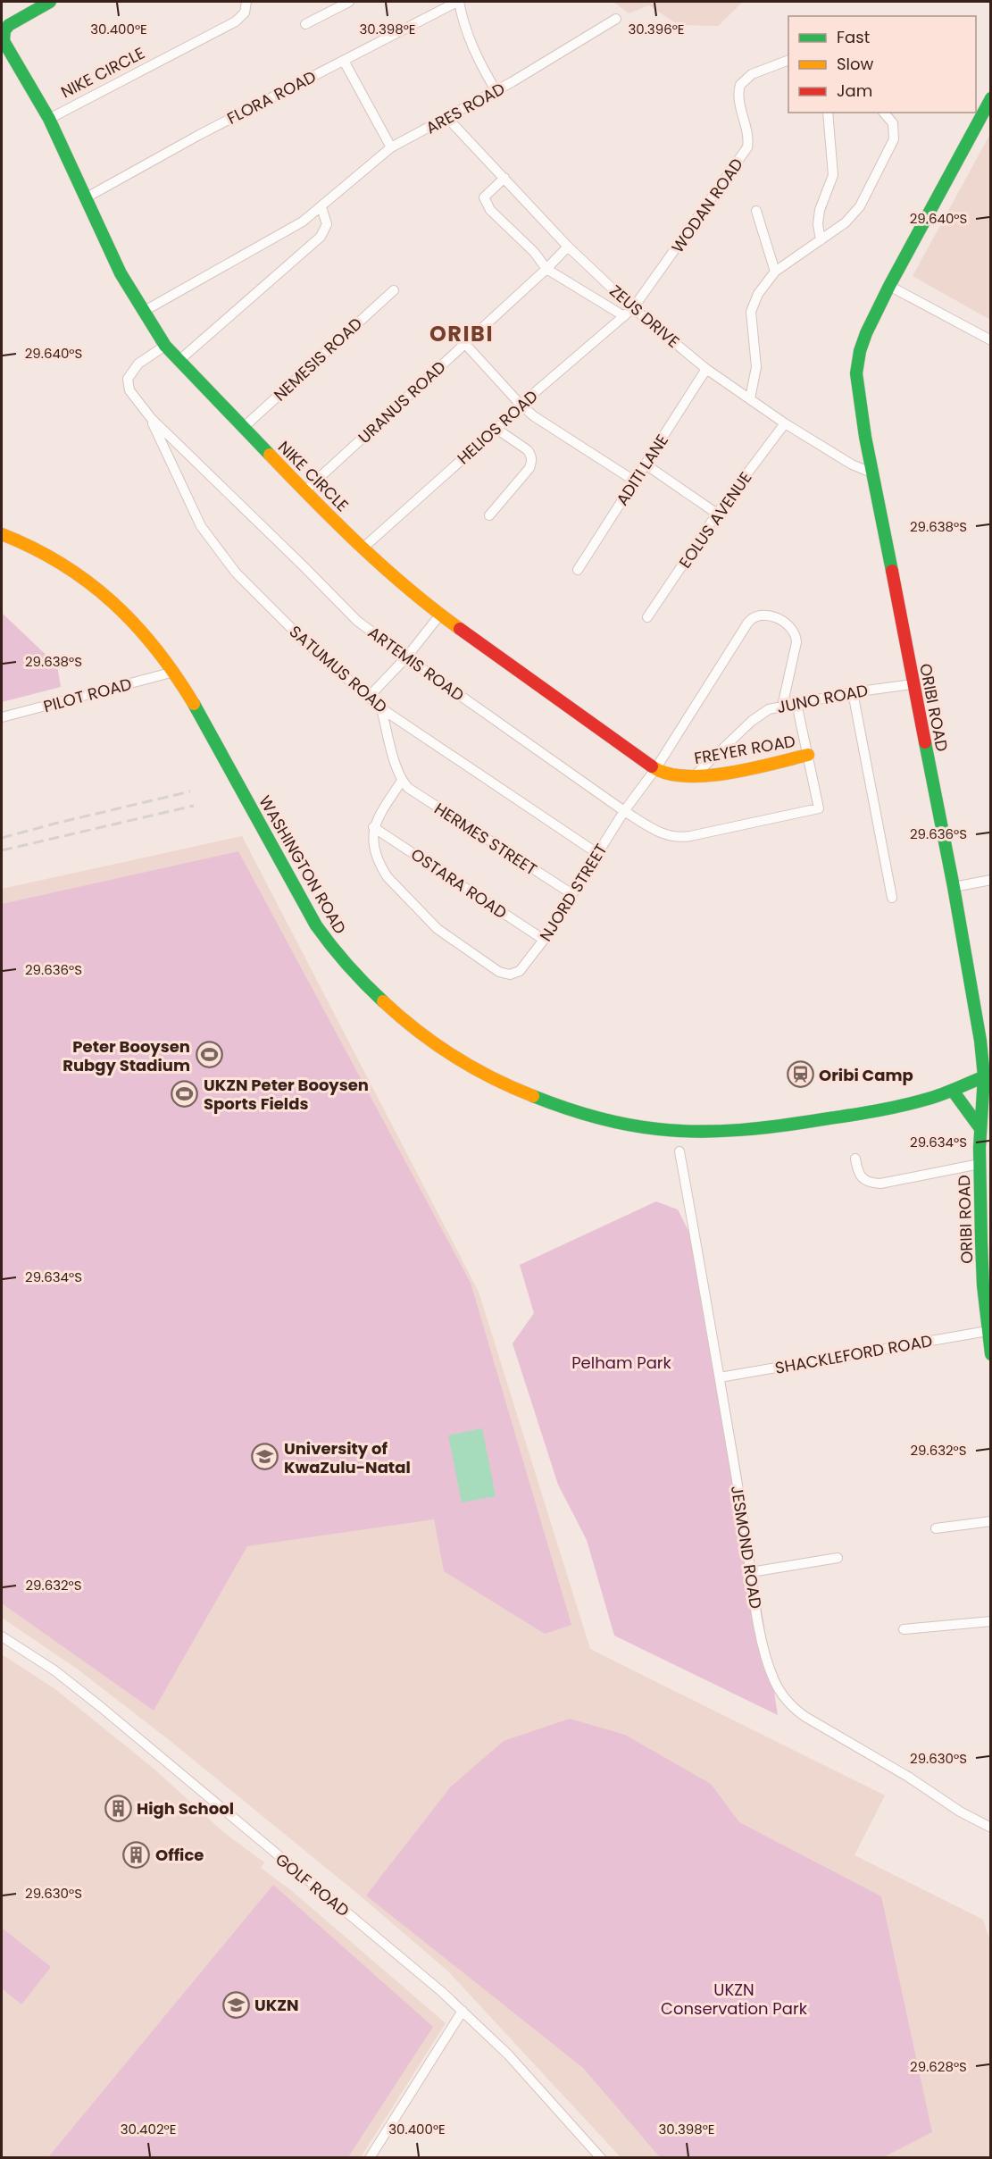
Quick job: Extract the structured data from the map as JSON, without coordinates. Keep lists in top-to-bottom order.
{
  "streets": {
    "street": [
      "NIKE CIRCLE",
      "FLORA ROAD",
      "ARES ROAD",
      "WODAN ROAD",
      "ZEUS DRIVE",
      "NEMESIS ROAD",
      "URANUS ROAD",
      "HELIOS ROAD",
      "ADITI LANE",
      "EOLUS AVENUE",
      "ARTEMIS ROAD",
      "SATUMUS ROAD",
      "PILOT ROAD",
      "JUNO ROAD",
      "ORIBI ROAD",
      "FREYER ROAD",
      "HERMES STREET",
      "WASHINGTON ROAD",
      "OSTARA ROAD",
      "NJORD STREET",
      "SHACKLEFORD ROAD",
      "JESMOND ROAD",
      "GOLF ROAD"
    ]
  },
  "crossings": [
    ["NIKE CIRCLE", "FLORA ROAD"],
    ["NIKE CIRCLE", "ARES ROAD"],
    ["NIKE CIRCLE", "NEMESIS ROAD"],
    ["NIKE CIRCLE", "URANUS ROAD"],
    ["NIKE CIRCLE", "HELIOS ROAD"],
    ["NIKE CIRCLE", "ARTEMIS ROAD"],
    ["NIKE CIRCLE", "FREYER ROAD"],
    ["NIKE CIRCLE", "NJORD STREET"],
    ["ARES ROAD", "ZEUS DRIVE"],
    ["WODAN ROAD", "ZEUS DRIVE"],
    ["WODAN ROAD", "HELIOS ROAD"],
    ["ZEUS DRIVE", "URANUS ROAD"],
    ["ZEUS DRIVE", "HELIOS ROAD"],
    ["ZEUS DRIVE", "ADITI LANE"],
    ["ZEUS DRIVE", "EOLUS AVENUE"],
    ["ZEUS DRIVE", "ORIBI ROAD"],
    ["ARTEMIS ROAD", "SATUMUS ROAD"],
    ["ARTEMIS ROAD", "FREYER ROAD"],
    ["ARTEMIS ROAD", "NJORD STREET"],
    ["SATUMUS ROAD", "NJORD STREET"],
    ["PILOT ROAD", "WASHINGTON ROAD"],
    ["JUNO ROAD", "ORIBI ROAD"],
    ["JUNO ROAD", "FREYER ROAD"],
    ["JUNO ROAD", "NJORD STREET"],
    ["ORIBI ROAD", "WASHINGTON ROAD"],
    ["ORIBI ROAD", "SHACKLEFORD ROAD"],
    ["FREYER ROAD", "NJORD STREET"],
    ["HERMES STREET", "NJORD STREET"],
    ["OSTARA ROAD", "NJORD STREET"],
    ["SHACKLEFORD ROAD", "JESMOND ROAD"]
  ],
  "districts": ["ORIBI"],
  "parks": ["Pelham Park", "UKZN Conservation Park"],
  "places": {
    "sports": ["Peter Booysen Rubgy Stadium", "UKZN Peter Booysen Sports Fields"],
    "station": ["Oribi Camp"],
    "school or university": ["University of KwaZulu-Natal", "UKZN"],
    "building": ["High School", "Office"]
  },
  "legend": ["Fast", "Slow", "Jam"],
  "coordinates": [
    "30.400°E",
    "30.398°E",
    "30.396°E",
    "29.640°S",
    "29.638°S",
    "29.636°S",
    "29.634°S",
    "29.632°S",
    "29.630°S",
    "29.628°S",
    "30.402°E"
  ]
}
